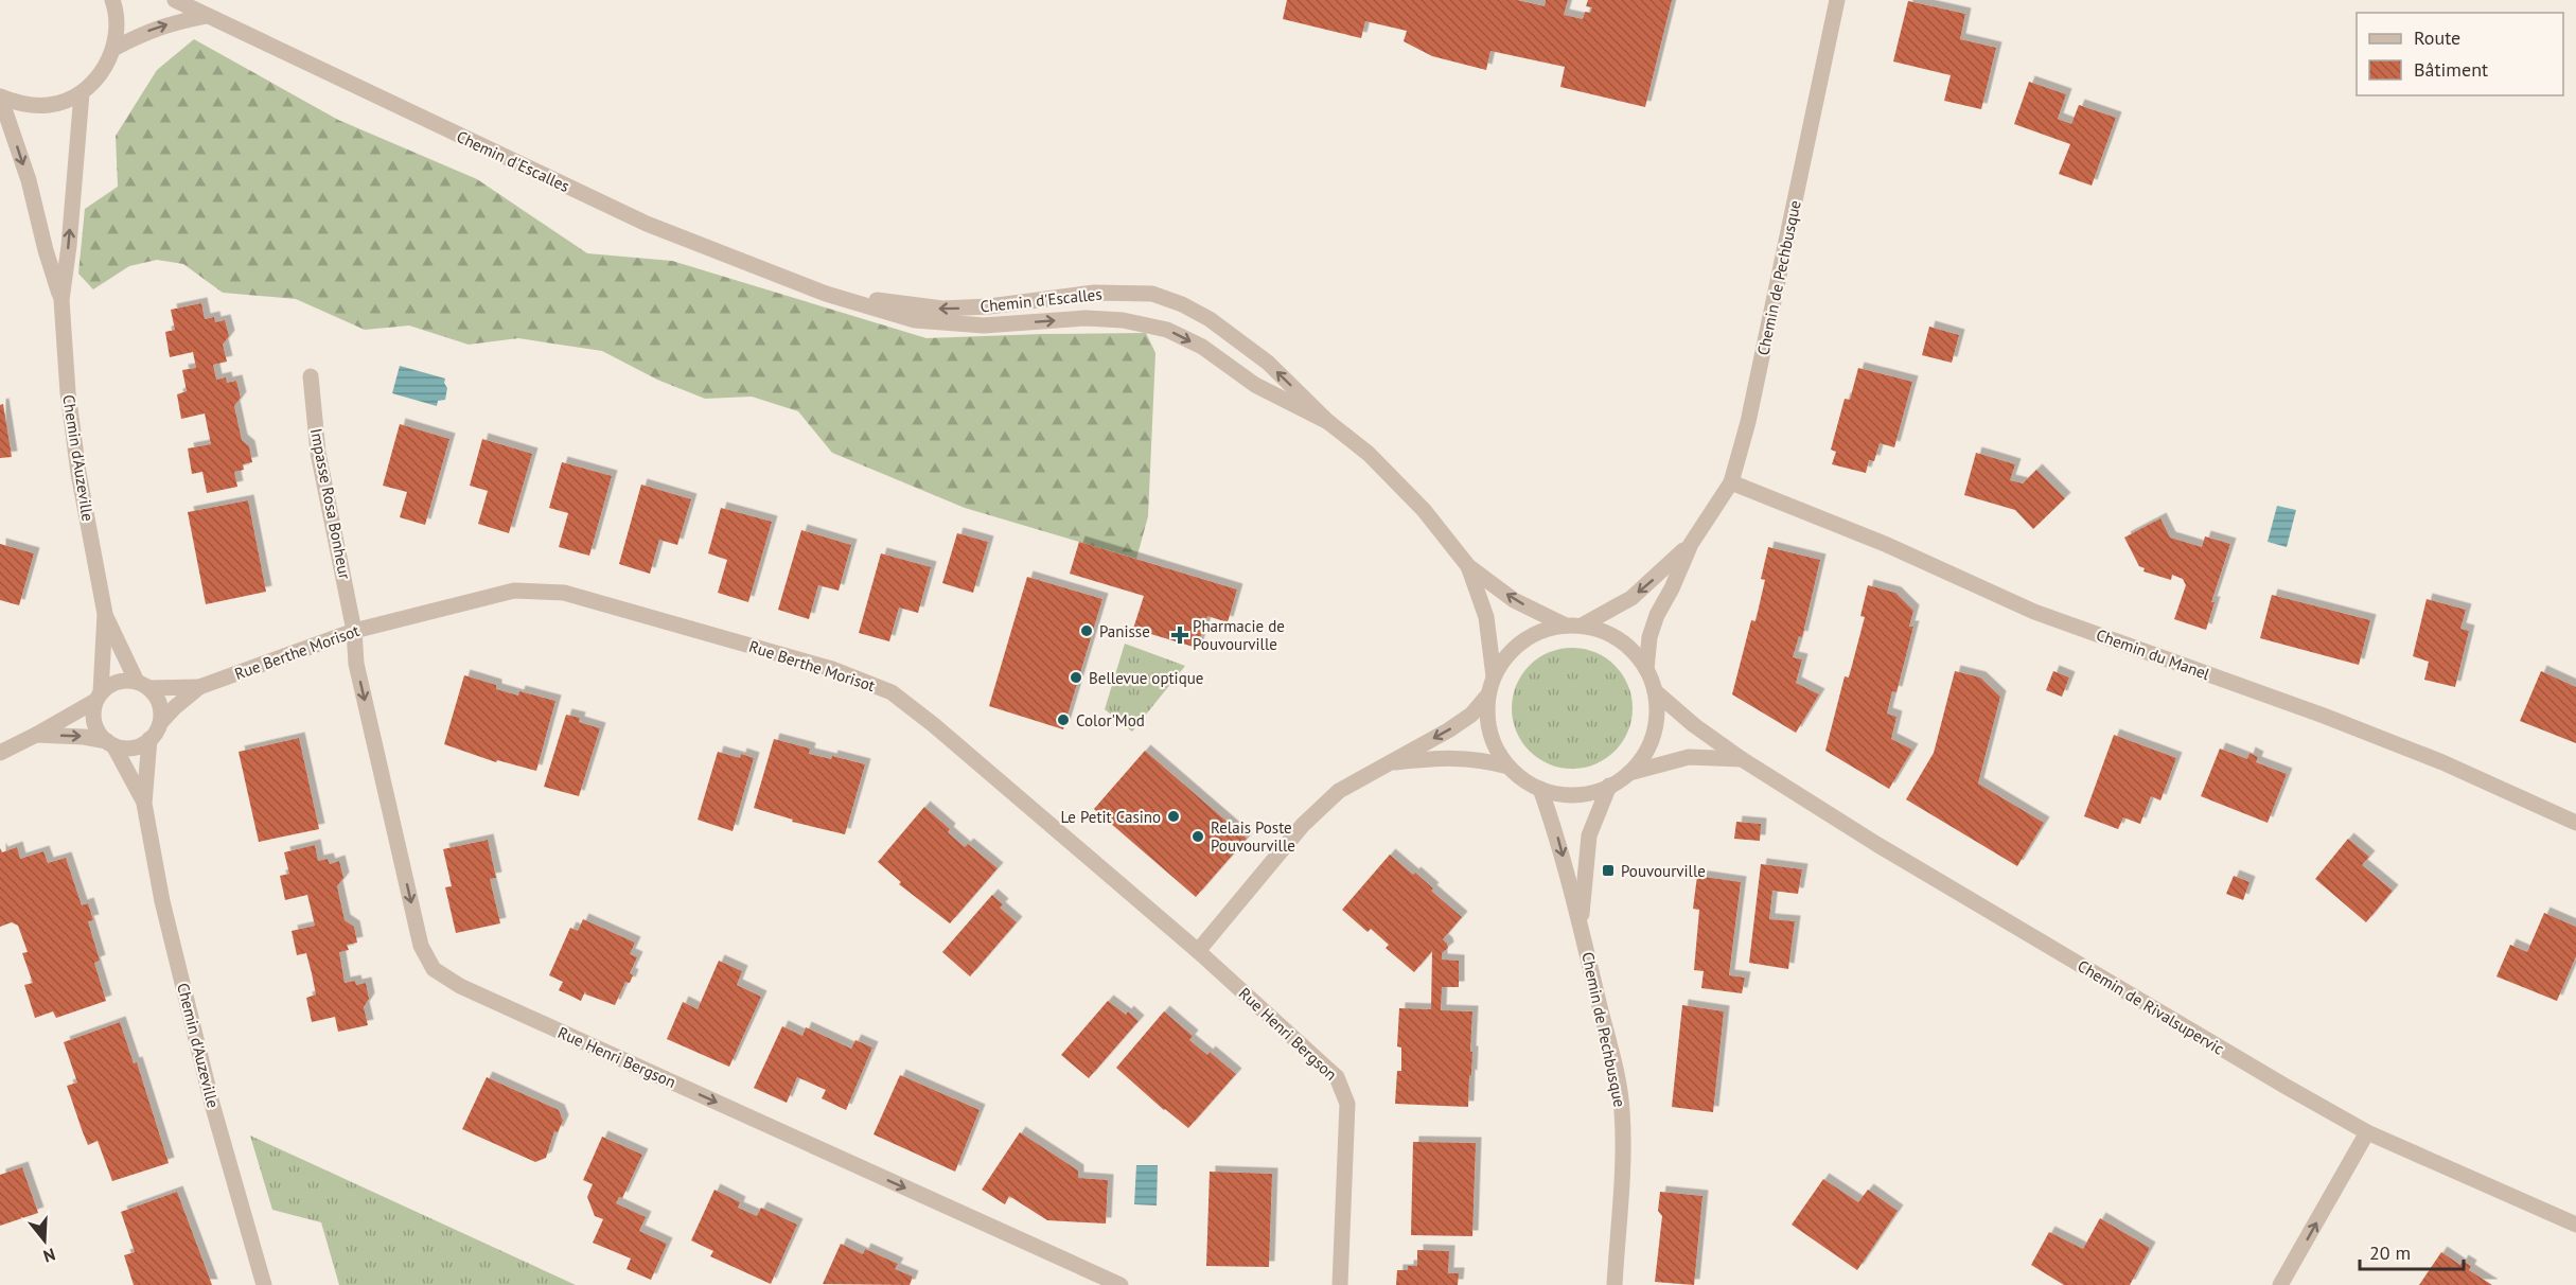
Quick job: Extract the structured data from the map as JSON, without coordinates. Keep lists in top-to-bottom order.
{
  "streets": {
    "street": [
      "Chemin d'Escalles",
      "Chemin de Pechbusque",
      "Chemin d'Auzeville",
      "Impasse Rosa Bonheur",
      "Rue Berthe Morisot",
      "Chemin du Manel",
      "Chemin de Rivalsupervic",
      "Rue Henri Bergson"
    ]
  },
  "crossings": [
    ["Chemin d'Escalles", "Chemin de Pechbusque"],
    ["Chemin d'Escalles", "Chemin de Rivalsupervic"],
    ["Chemin de Pechbusque", "Chemin du Manel"],
    ["Chemin de Pechbusque", "Chemin de Rivalsupervic"],
    ["Chemin d'Auzeville", "Rue Berthe Morisot"],
    ["Impasse Rosa Bonheur", "Rue Berthe Morisot"],
    ["Impasse Rosa Bonheur", "Rue Henri Bergson"],
    ["Rue Berthe Morisot", "Rue Henri Bergson"]
  ],
  "one_way": ["Rue Henri Bergson"],
  "places": {
    "other": [
      "Panisse",
      "Bellevue optique",
      "Color'Mod",
      "Le Petit Casino",
      "Relais Poste Pouvourville"
    ],
    "health": ["Pharmacie de Pouvourville"],
    "transit": ["Pouvourville"]
  },
  "legend": ["Route", "Bâtiment"],
  "scale_bar": "20 m",
  "north": "bottom"
}
